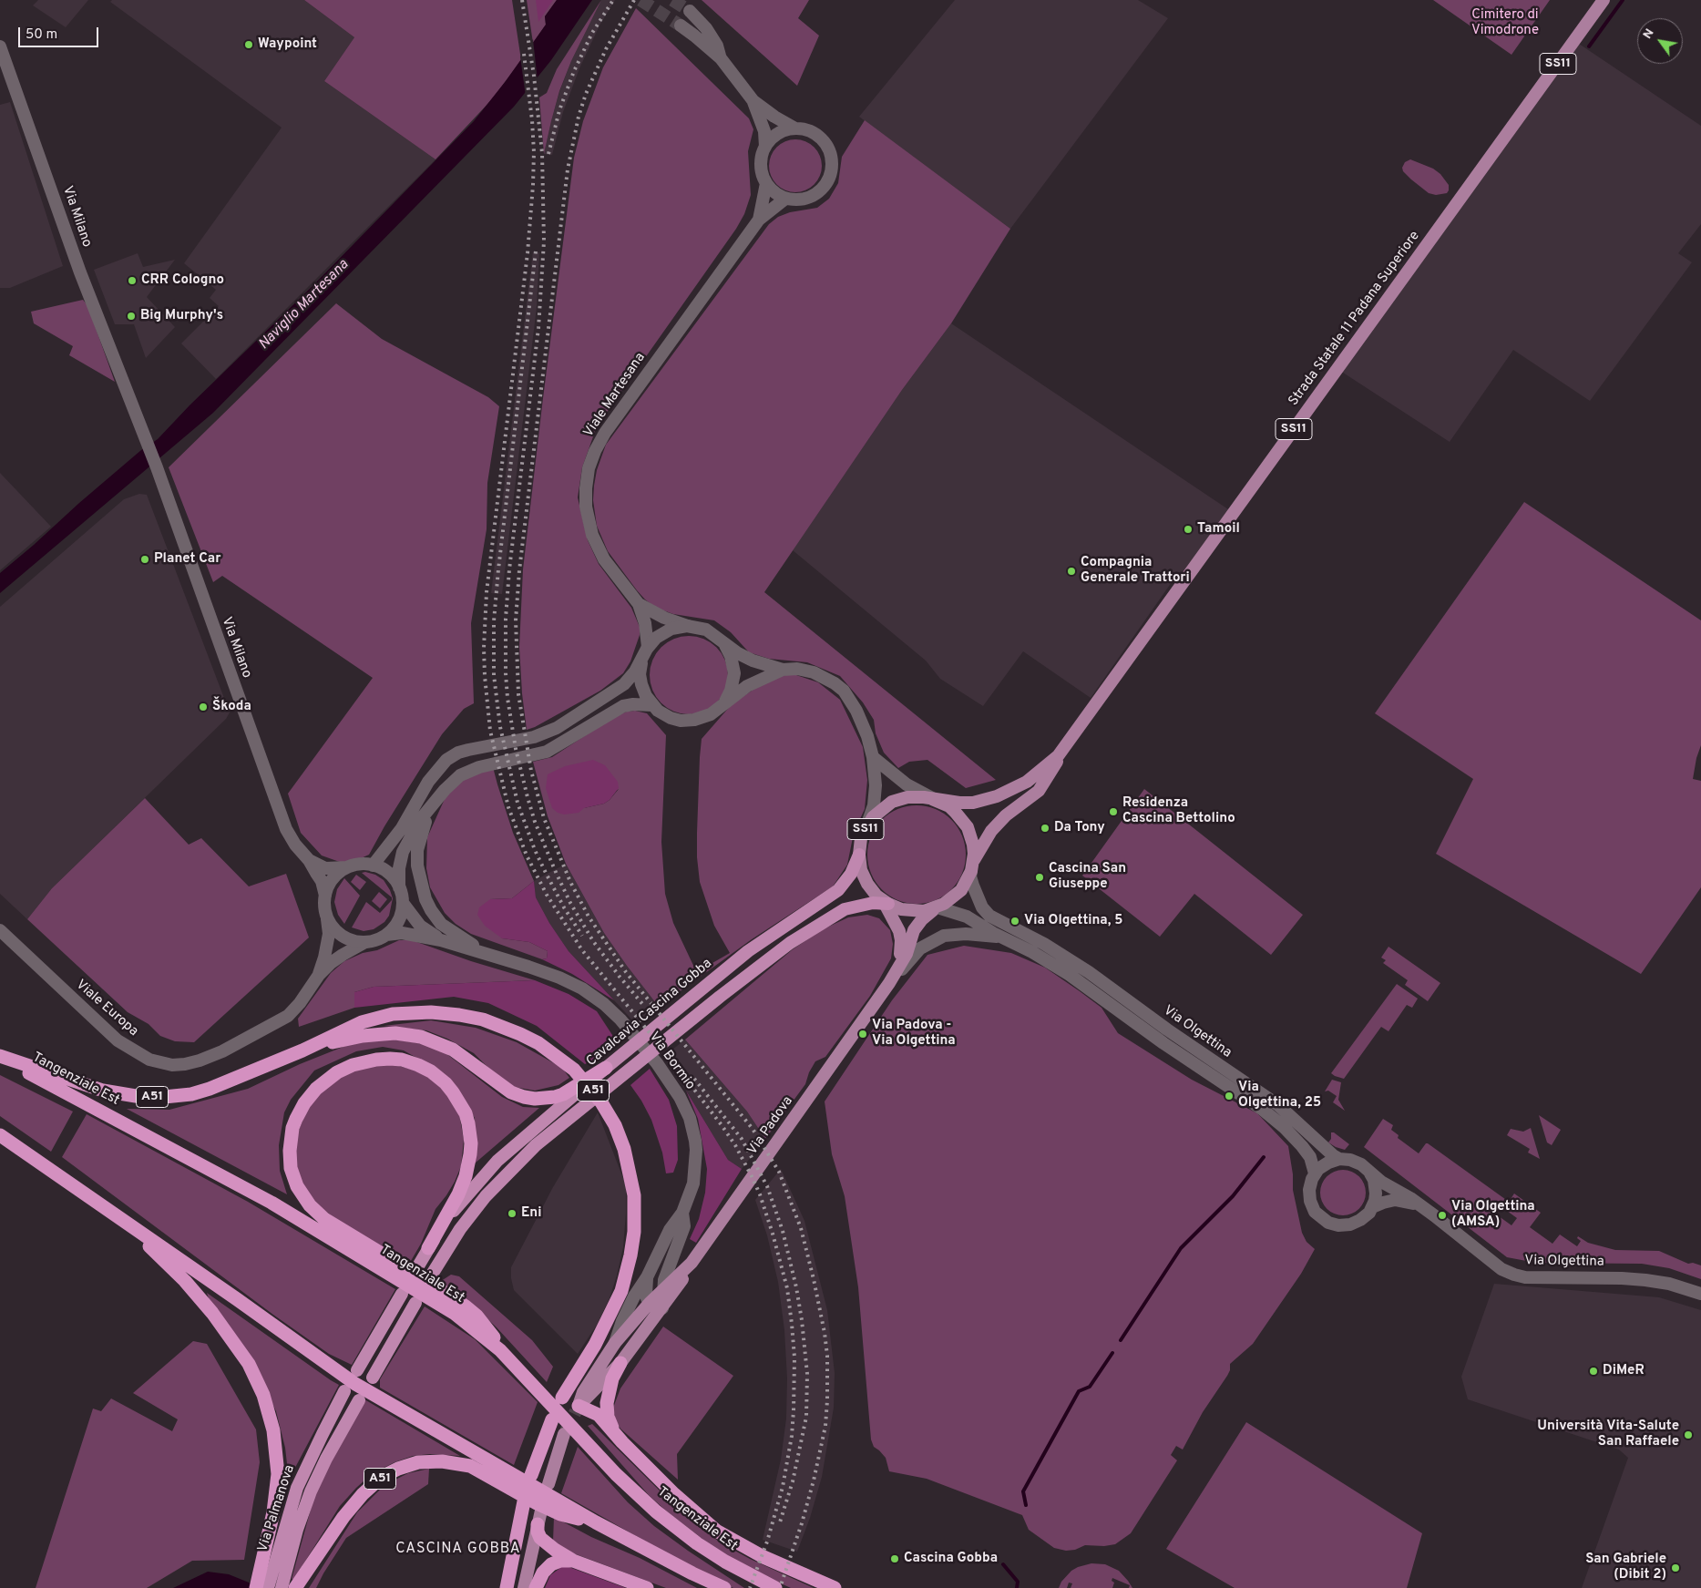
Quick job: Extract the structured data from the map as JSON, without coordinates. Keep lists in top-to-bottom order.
{
  "streets": {
    "highway": [
      "Cavalcavia Cascina Gobba",
      "Tangenziale Est",
      "A51",
      "Via Palmanova"
    ],
    "main road": [
      "SS11",
      "Via Milano",
      "Strada Statale 11 Padana Superiore",
      "Viale Martesana",
      "Viale Europa",
      "Via Olgettina",
      "Via Bormio",
      "Via Padova"
    ]
  },
  "crossings": [
    ["Via Milano", "Viale Europa"],
    ["Via Milano", "Via Bormio"],
    ["Strada Statale 11 Padana Superiore", "Cavalcavia Cascina Gobba"],
    ["Strada Statale 11 Padana Superiore", "Via Olgettina"],
    ["Strada Statale 11 Padana Superiore", "Via Padova"],
    ["Viale Europa", "Via Bormio"],
    ["Cavalcavia Cascina Gobba", "Via Olgettina"],
    ["Cavalcavia Cascina Gobba", "Tangenziale Est"],
    ["Cavalcavia Cascina Gobba", "Via Padova"],
    ["Via Olgettina", "Via Padova"],
    ["Via Bormio", "Via Padova"],
    ["Tangenziale Est", "A51"]
  ],
  "districts": ["CASCINA GOBBA"],
  "water": ["Naviglio Martesana"],
  "parks": ["Cimitero di Vimodrone"],
  "places": [
    "Waypoint",
    "CRR Cologno",
    "Big Murphy's",
    "Tamoil",
    "Planet Car",
    "Compagnia Generale Trattori",
    "Škoda",
    "Residenza Cascina Bettolino",
    "Da Tony",
    "Cascina San Giuseppe",
    "Via Olgettina, 5",
    "Via Padova - Via Olgettina",
    "Via Olgettina, 25",
    "Eni",
    "Via Olgettina (AMSA)",
    "DiMeR",
    "Università Vita-Salute San Raffaele",
    "Cascina Gobba",
    "San Gabriele (Dibit 2)"
  ],
  "scale_bar": "50 m",
  "north": "top left"
}
